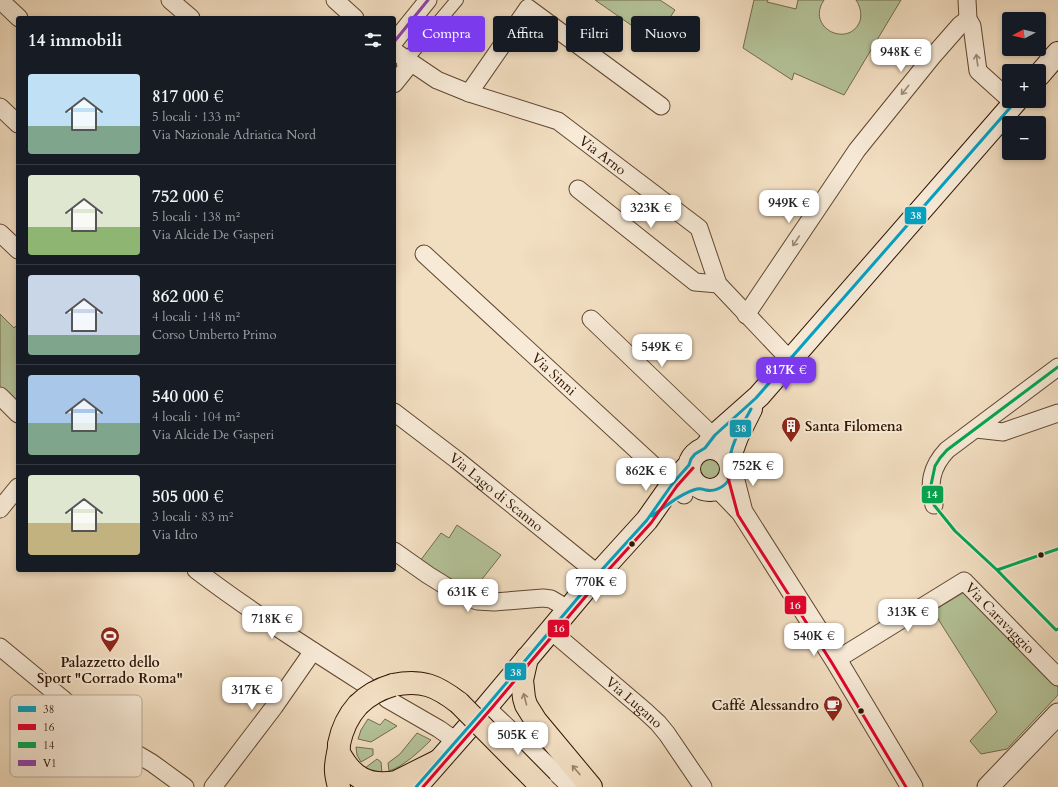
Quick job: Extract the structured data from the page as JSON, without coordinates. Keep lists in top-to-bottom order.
{
  "streets": {
    "street": [
      "Via Arno",
      "Via Sinni",
      "Via Lago di Scanno",
      "Via Caravaggio",
      "Via Lugano"
    ]
  },
  "places": {
    "building": ["Santa Filomena"],
    "sports": ["Palazzetto dello Sport \"Corrado Roma\""],
    "cafe": ["Caffé Alessandro"]
  },
  "lines": [
    "transit line V1",
    "transit line 38",
    "transit line 14",
    "transit line 16"
  ],
  "legend": [
    "38",
    "16",
    "14",
    "V1"
  ],
  "north": "left",
  "page": {
    "map_buttons": ["+", "−"],
    "chip": [
      "Compra",
      "Affitta",
      "Filtri",
      "Nuovo"
    ],
    "heading": "14 immobili",
    "price": [
      "948K €",
      "949K €",
      "323K €",
      "549K €",
      "817K €",
      "752K €",
      "862K €",
      "770K €",
      "631K €",
      "313K €",
      "718K €",
      "540K €",
      "317K €",
      "505K €"
    ],
    "list": [
      {
        "name": "817 000 €",
        "note": "5 locali · 133 m² · Via Nazionale Adriatica Nord"
      },
      {
        "name": "752 000 €",
        "note": "5 locali · 138 m² · Via Alcide De Gasperi"
      },
      {
        "name": "862 000 €",
        "note": "4 locali · 148 m² · Corso Umberto Primo"
      },
      {
        "name": "540 000 €",
        "note": "4 locali · 104 m² · Via Alcide De Gasperi"
      },
      {
        "name": "505 000 €",
        "note": "3 locali · 83 m² · Via Idro"
      }
    ]
  }
}
